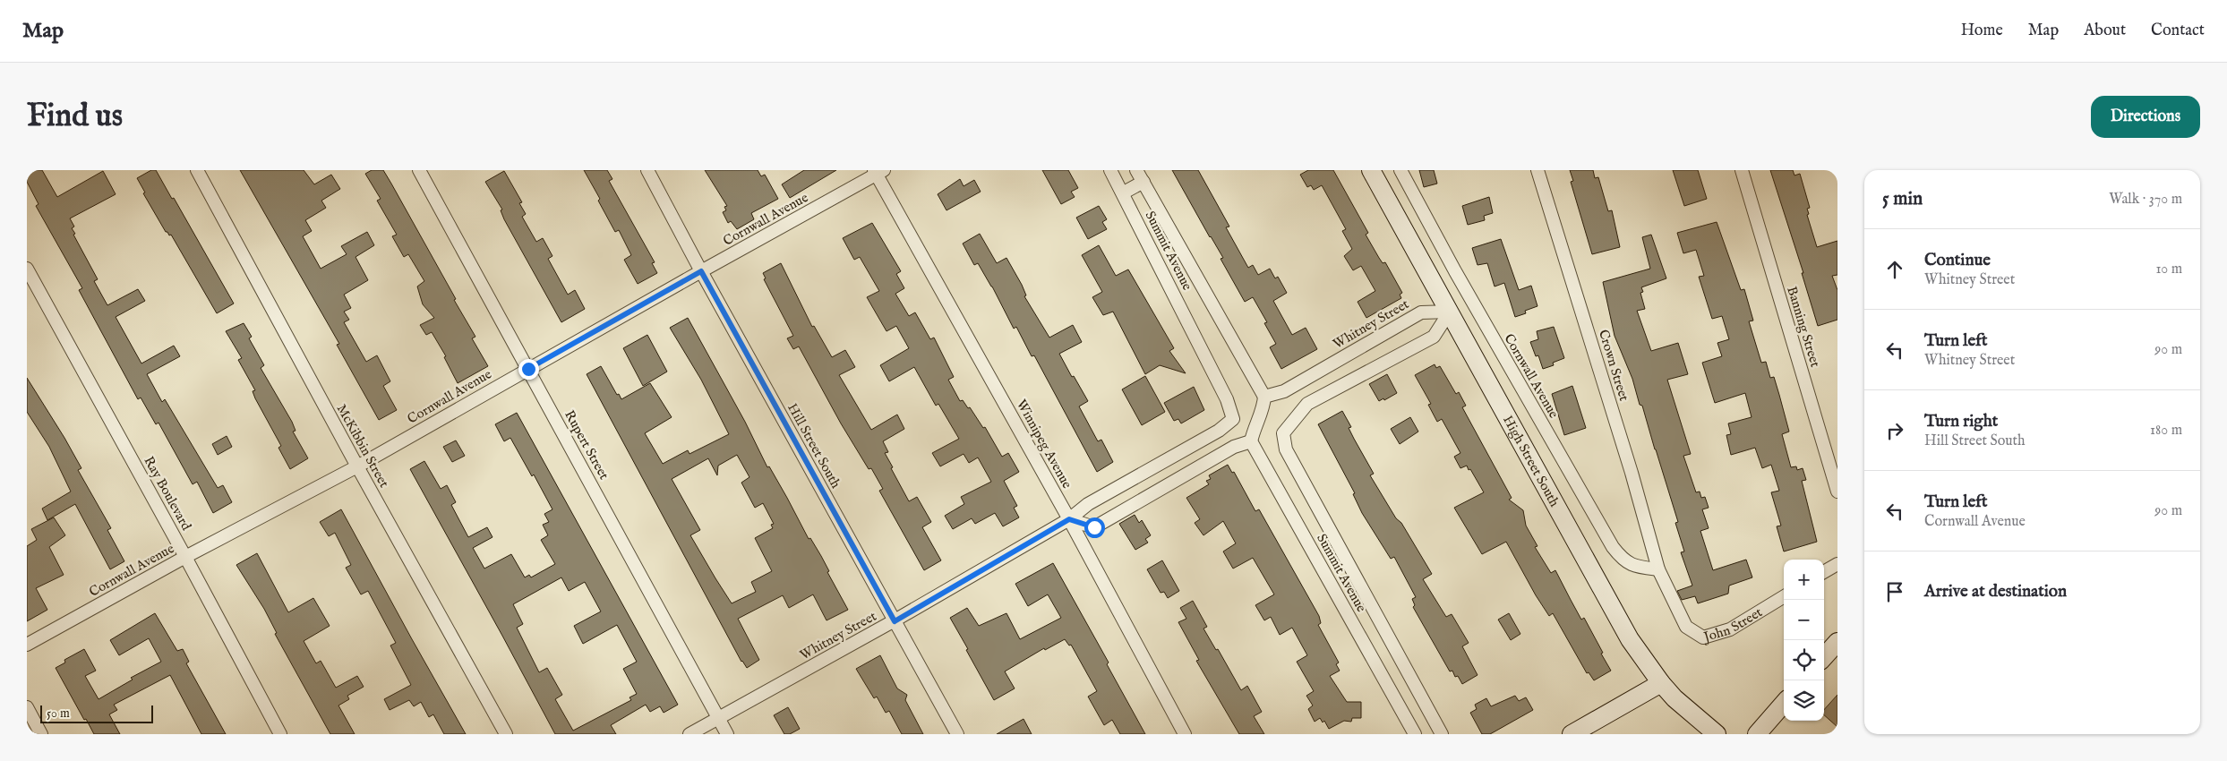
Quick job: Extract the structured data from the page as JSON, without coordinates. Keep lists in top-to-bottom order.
{
  "streets": {
    "main road": ["High Street South"],
    "street": [
      "Cornwall Avenue",
      "Summit Avenue",
      "Whitney Street",
      "Banning Street",
      "Crown Street",
      "Winnipeg Avenue",
      "Rupert Street",
      "McKibbin Street",
      "Hill Street South",
      "Ray Boulevard",
      "John Street"
    ]
  },
  "crossings": [
    ["Cornwall Avenue", "Crown Street"],
    ["Cornwall Avenue", "Winnipeg Avenue"],
    ["Cornwall Avenue", "Rupert Street"],
    ["Cornwall Avenue", "McKibbin Street"],
    ["Cornwall Avenue", "Hill Street South"],
    ["Cornwall Avenue", "Ray Boulevard"],
    ["Cornwall Avenue", "John Street"],
    ["Summit Avenue", "Whitney Street"],
    ["Summit Avenue", "High Street South"],
    ["Whitney Street", "Winnipeg Avenue"],
    ["Whitney Street", "Rupert Street"],
    ["Whitney Street", "Hill Street South"],
    ["Whitney Street", "High Street South"],
    ["Crown Street", "John Street"]
  ],
  "scale_bar": "50 m",
  "page": {
    "header": "Map",
    "nav": [
      "Home",
      "Map",
      "About",
      "Contact"
    ],
    "buttons": "Directions",
    "title": "Find us",
    "heading": ["5 min", "Walk · 370 m"],
    "list": [
      ["Continue", "Whitney Street", "10 m"],
      ["Turn left", "Whitney Street", "90 m"],
      ["Turn right", "Hill Street South", "180 m"],
      ["Turn left", "Cornwall Avenue", "90 m"],
      "Arrive at destination"
    ],
    "map_buttons": ["+", "−"],
    "scale": "50 m"
  }
}
